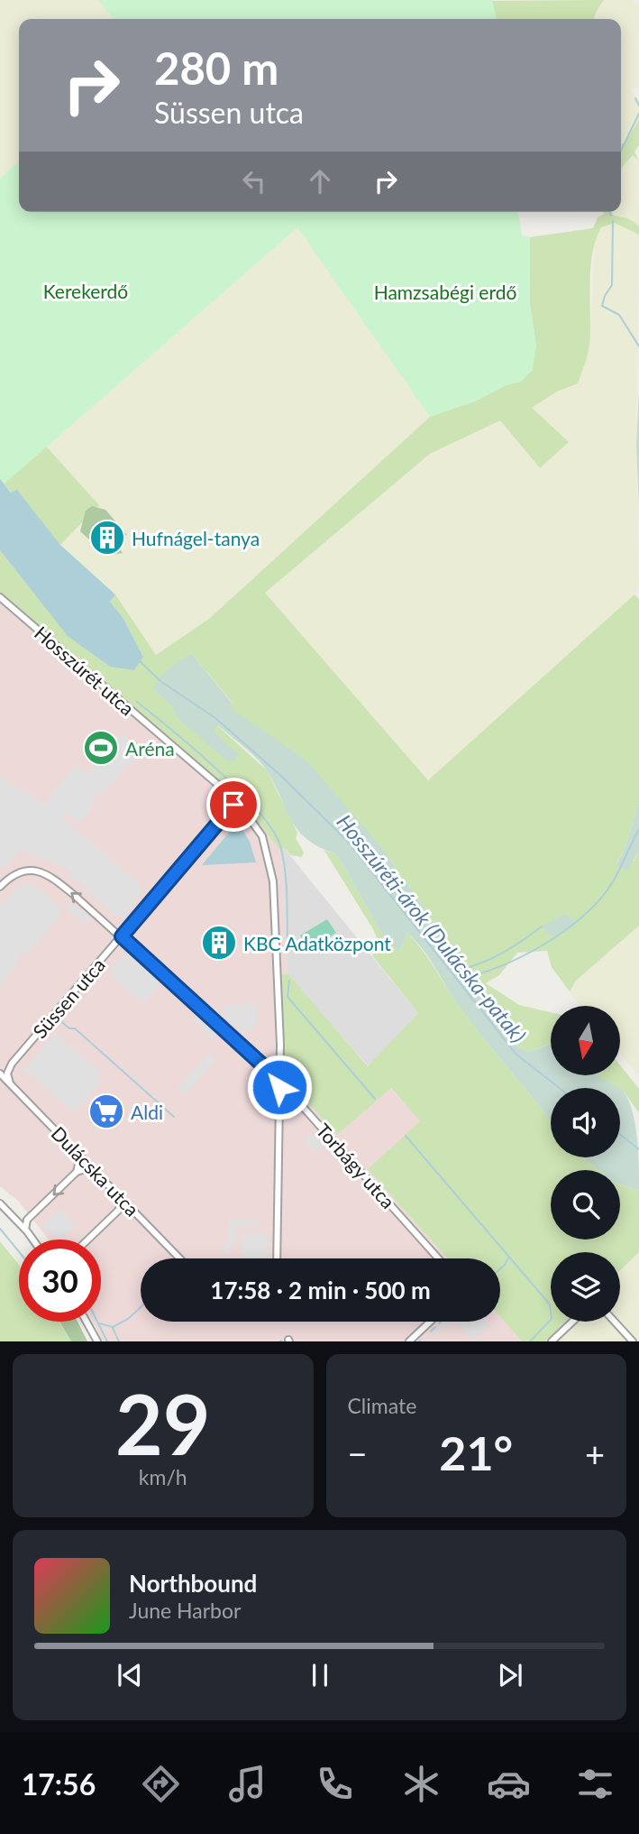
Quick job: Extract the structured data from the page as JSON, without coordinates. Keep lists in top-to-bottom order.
{
  "streets": {
    "street": [
      "Hosszúrét utca",
      "Süssen utca",
      "Torbágy utca",
      "Dulácska utca"
    ]
  },
  "crossings": [
    ["Hosszúrét utca", "Süssen utca"],
    ["Hosszúrét utca", "Torbágy utca"],
    ["Süssen utca", "Torbágy utca"],
    ["Süssen utca", "Dulácska utca"]
  ],
  "water": ["Hosszúréti-árok (Dulácska-patak)"],
  "parks": ["Kerekerdő", "Hamzsabégi erdő"],
  "places": {
    "building": ["Hufnágel-tanya", "KBC Adatközpont"],
    "sports": ["Aréna"],
    "supermarket": ["Aldi"]
  },
  "north": "bottom",
  "page": {
    "turn": ["280 m", "Süssen utca"],
    "limit": "30",
    "trip": "17:58 · 2 min · 500 m",
    "tile": [
      ["29", "km/h"],
      "Climate"
    ],
    "heat": ["−", "21°", "+"],
    "song": ["Northbound", "June Harbor"],
    "tabs": "17:56"
  }
}
